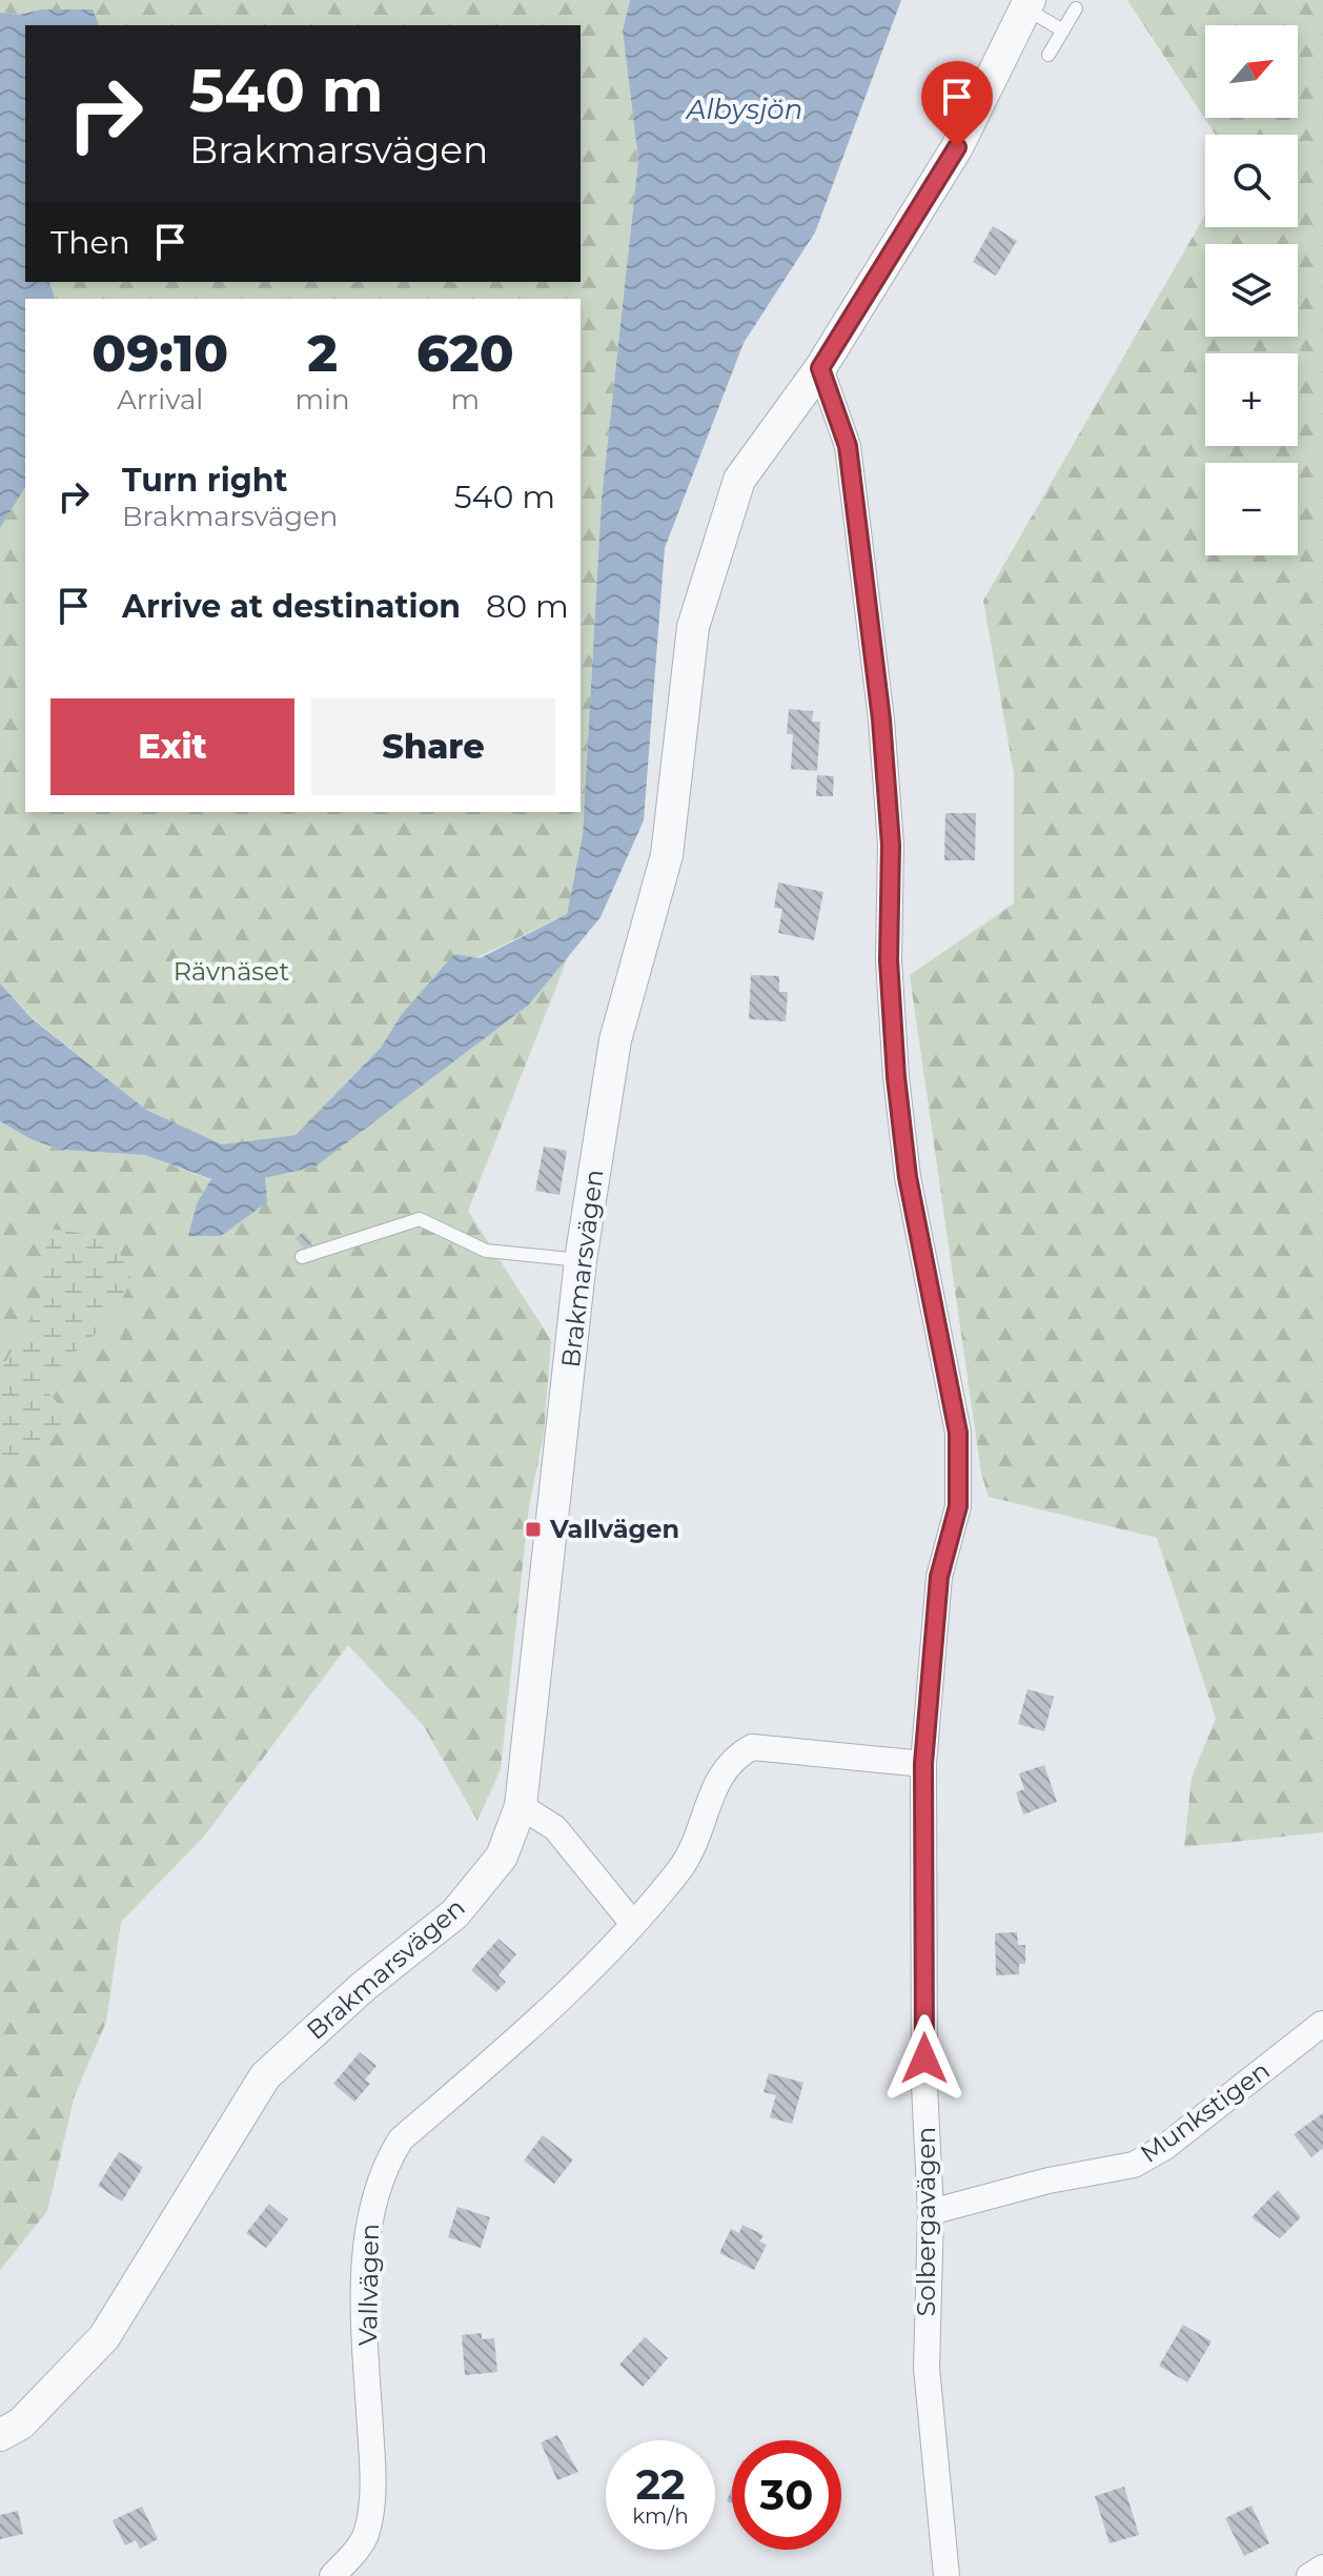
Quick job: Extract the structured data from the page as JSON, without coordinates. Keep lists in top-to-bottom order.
{
  "streets": {
    "street": [
      "Brakmarsvägen",
      "Munkstigen",
      "Solbergavägen",
      "Vallvägen"
    ]
  },
  "crossings": [
    ["Brakmarsvägen", "Solbergavägen"],
    ["Munkstigen", "Solbergavägen"],
    ["Solbergavägen", "Vallvägen"]
  ],
  "water": ["Albysjön"],
  "parks": ["Rävnäset"],
  "places": {
    "transit": ["Vallvägen"]
  },
  "north": "top right",
  "page": {
    "map_buttons": ["+", "−"],
    "turn": ["540 m", "Brakmarsvägen"],
    "then": "Then",
    "eta": [
      "09:10",
      "Arrival",
      "2",
      "min",
      "620",
      "m"
    ],
    "list": [
      {
        "name": "Turn right",
        "note": "Brakmarsvägen",
        "value": "540 m"
      },
      {
        "name": "Arrive at destination",
        "value": "80 m"
      }
    ],
    "buttons": ["Exit", "Share"],
    "speed": "22 km/h",
    "limit": "30"
  }
}
